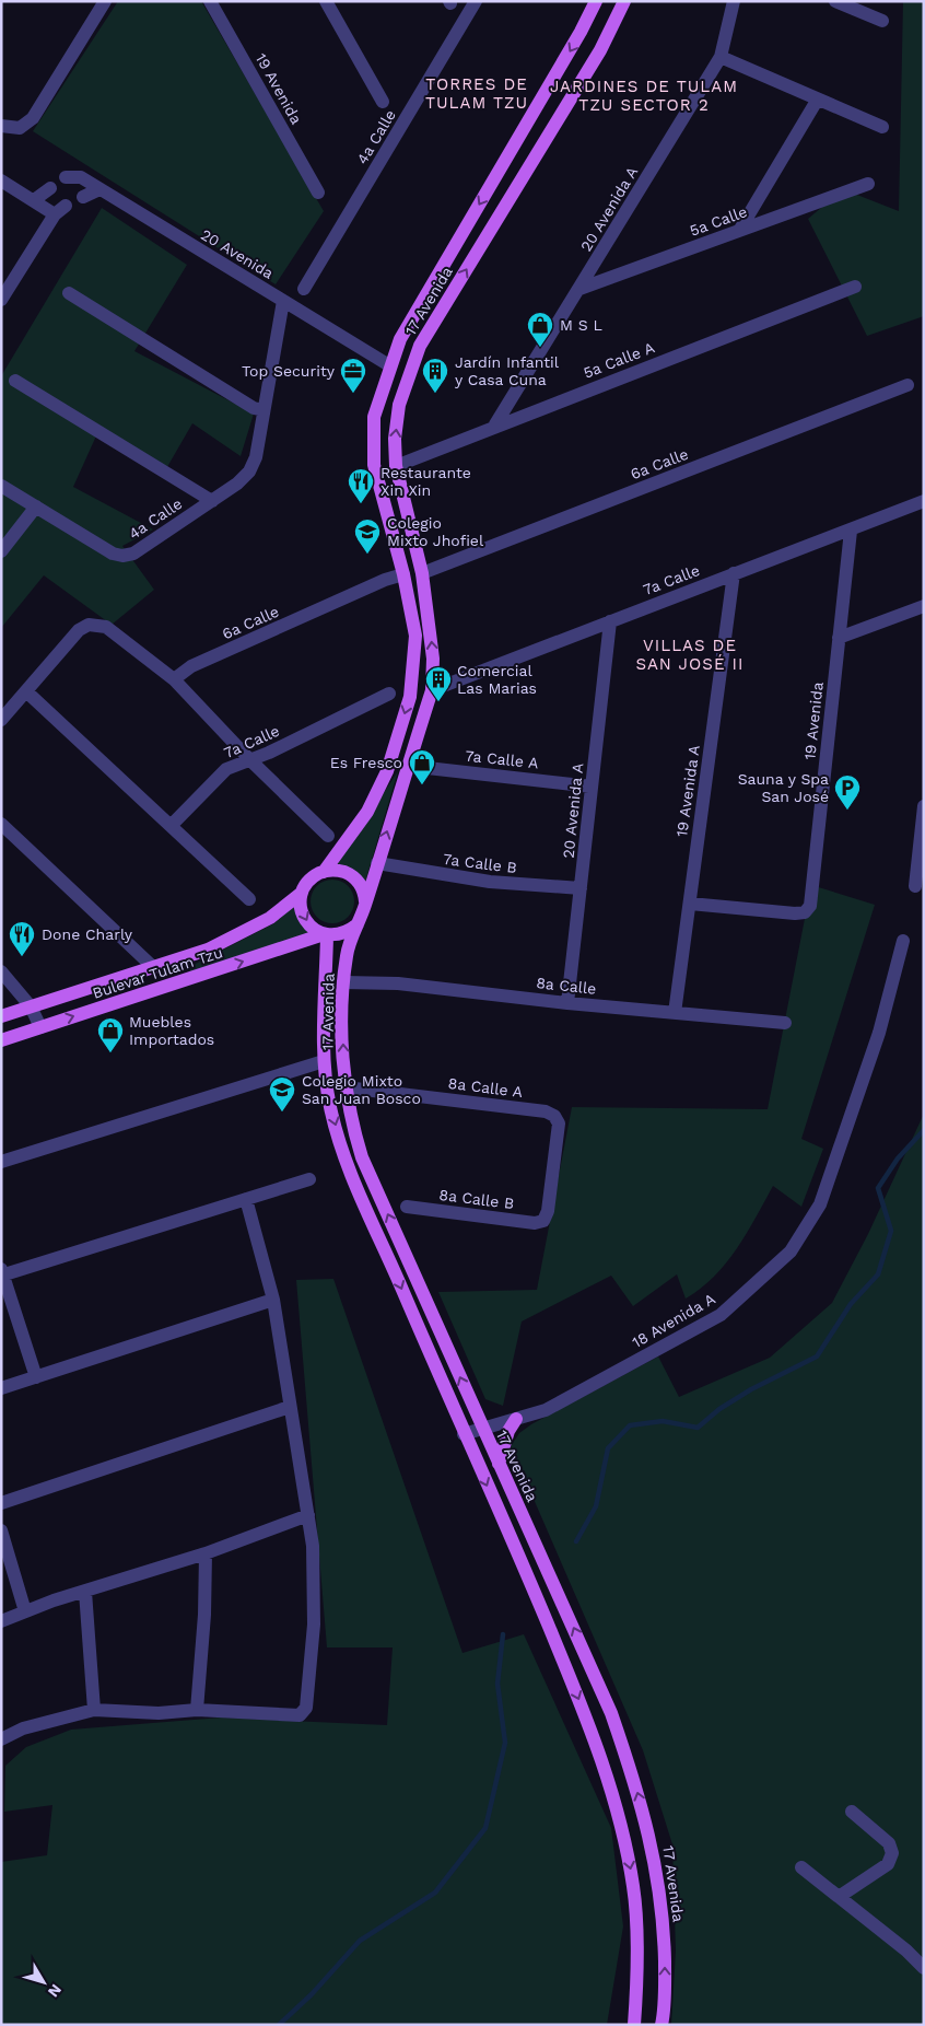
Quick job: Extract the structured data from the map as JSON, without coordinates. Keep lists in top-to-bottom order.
{
  "streets": {
    "main road": ["17 Avenida", "Bulevar Tulam Tzu"],
    "street": [
      "19 Avenida",
      "4a Calle",
      "20 Avenida A",
      "5a Calle",
      "20 Avenida",
      "5a Calle A",
      "6a Calle",
      "7a Calle",
      "7a Calle A",
      "19 Avenida A",
      "7a Calle B",
      "8a Calle",
      "8a Calle A",
      "8a Calle B",
      "18 Avenida A"
    ]
  },
  "crossings": [
    ["19 Avenida", "7a Calle"],
    ["19 Avenida", "19 Avenida A"],
    ["4a Calle", "20 Avenida"],
    ["20 Avenida A", "5a Calle"],
    ["20 Avenida A", "5a Calle A"],
    ["20 Avenida A", "7a Calle"],
    ["20 Avenida A", "7a Calle A"],
    ["20 Avenida A", "7a Calle B"],
    ["20 Avenida A", "8a Calle"],
    ["20 Avenida", "17 Avenida"],
    ["17 Avenida", "5a Calle A"],
    ["17 Avenida", "6a Calle"],
    ["17 Avenida", "7a Calle"],
    ["17 Avenida", "7a Calle A"],
    ["17 Avenida", "7a Calle B"],
    ["17 Avenida", "Bulevar Tulam Tzu"],
    ["17 Avenida", "8a Calle"],
    ["17 Avenida", "8a Calle A"],
    ["17 Avenida", "18 Avenida A"],
    ["7a Calle", "19 Avenida A"],
    ["19 Avenida A", "8a Calle"],
    ["8a Calle A", "8a Calle B"]
  ],
  "districts": ["TORRES DE TULAM TZU", "JARDINES DE TULAM TZU SECTOR 2", "VILLAS DE SAN JOSÉ II"],
  "places": {
    "shop": ["M S L", "Es Fresco", "Muebles Importados"],
    "office": ["Top Security"],
    "building": ["Jardín Infantil y Casa Cuna", "Comercial Las Marias"],
    "restaurant": ["Restaurante Xin Xin", "Done Charly"],
    "school or university": ["Colegio Mixto Jhofiel", "Colegio Mixto San Juan Bosco"],
    "parking": ["Sauna y Spa San José"]
  },
  "north": "bottom right"
}
